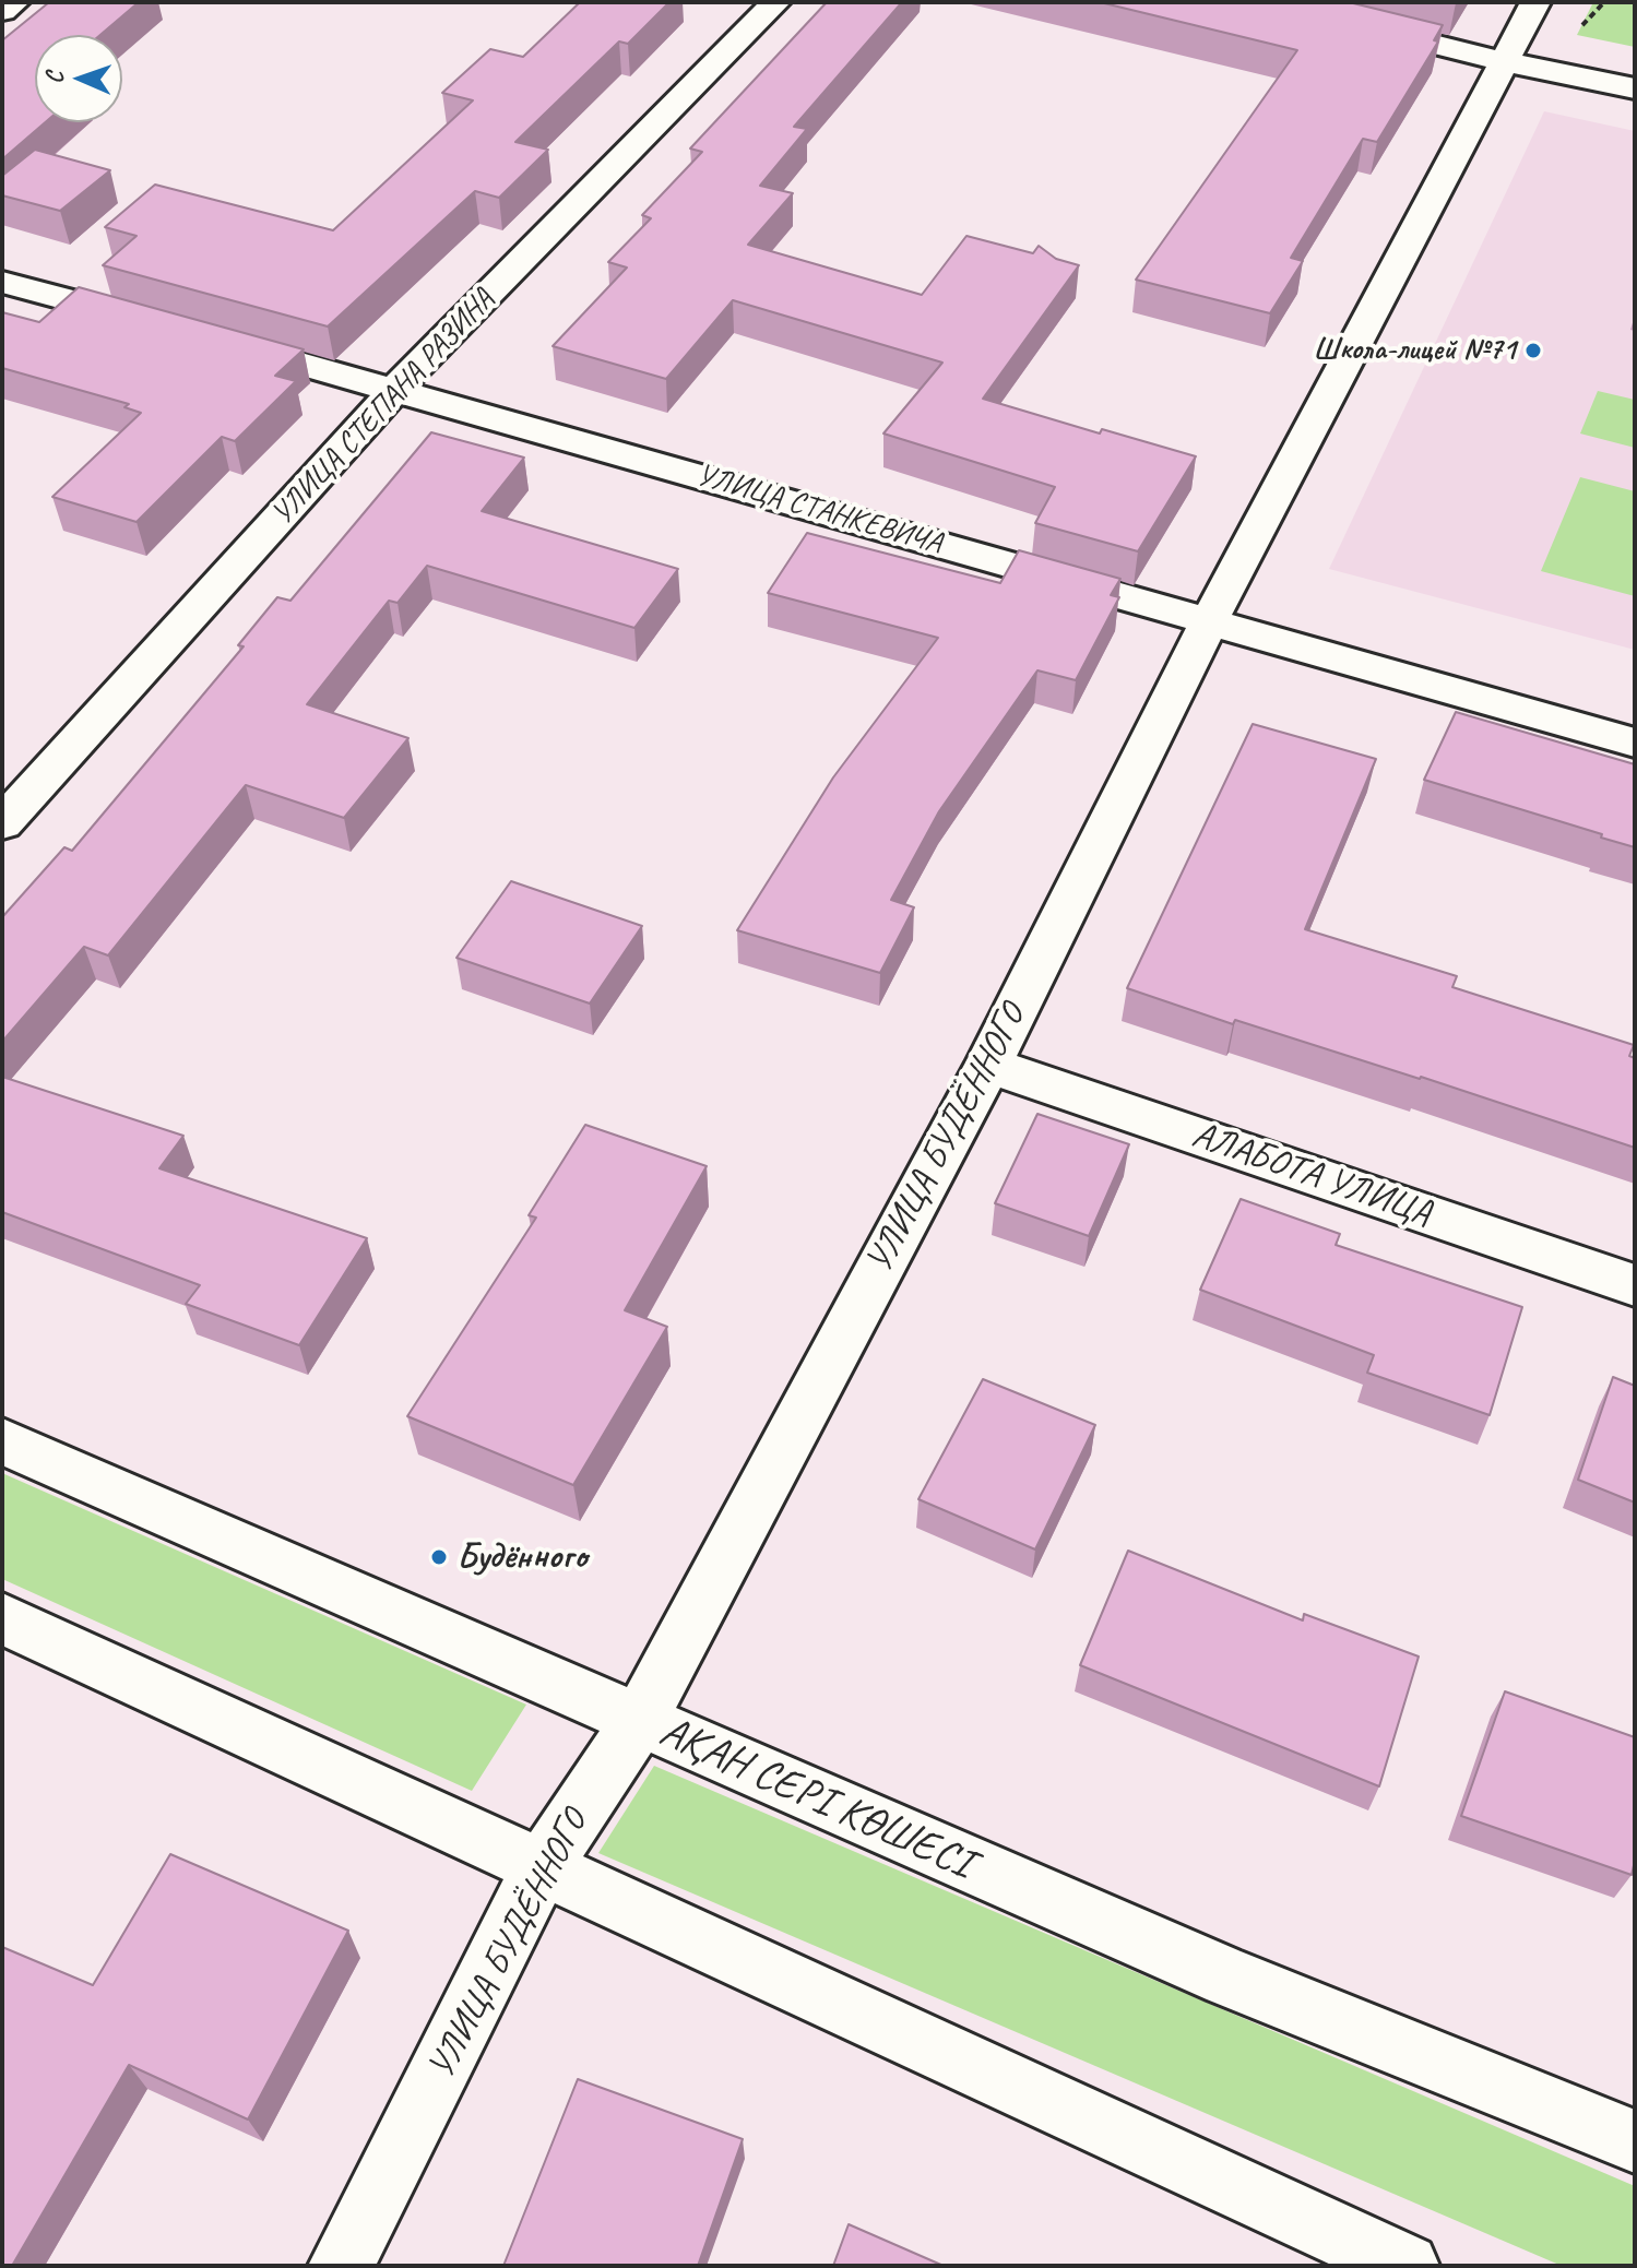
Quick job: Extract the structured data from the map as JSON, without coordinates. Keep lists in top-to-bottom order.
{
  "streets": {
    "street": [
      "УЛИЦА СТЕПАНА РАЗИНА",
      "УЛИЦА СТАНКЕВИЧА",
      "УЛИЦА БУДЁННОГО",
      "АЛАБОТА УЛИЦА",
      "АҚАН СЕРІ КӨШЕСІ"
    ]
  },
  "crossings": [
    ["УЛИЦА СТЕПАНА РАЗИНА", "УЛИЦА СТАНКЕВИЧА"],
    ["УЛИЦА СТАНКЕВИЧА", "УЛИЦА БУДЁННОГО"],
    ["УЛИЦА БУДЁННОГО", "АЛАБОТА УЛИЦА"],
    ["УЛИЦА БУДЁННОГО", "АҚАН СЕРІ КӨШЕСІ"]
  ],
  "places": ["Школа-лицей №71", "Будённого"],
  "north": "left"
}
